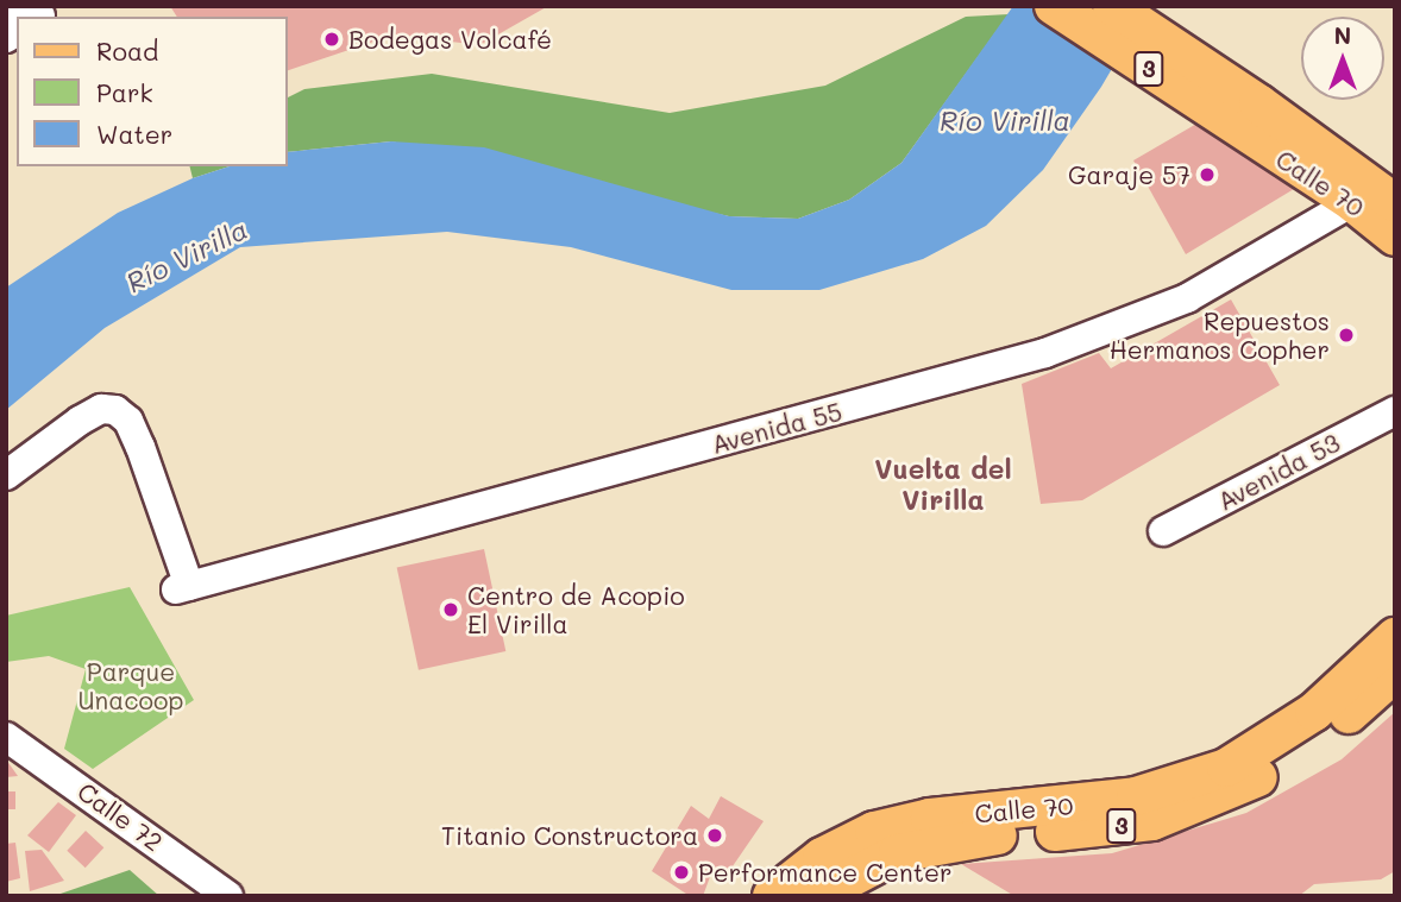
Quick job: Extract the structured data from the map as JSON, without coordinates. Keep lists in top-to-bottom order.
{
  "streets": {
    "main road": ["3", "Calle 70"],
    "street": ["Avenida 55", "Avenida 53", "Calle 72"]
  },
  "crossings": [
    ["3", "Calle 70"],
    ["Calle 70", "Avenida 55"]
  ],
  "districts": ["Vuelta del Virilla"],
  "water": ["Río Virilla"],
  "parks": ["Parque Unacoop"],
  "places": [
    "Bodegas Volcafé",
    "Garaje 57",
    "Repuestos Hermanos Copher",
    "Centro de Acopio El Virilla",
    "Titanio Constructora",
    "Performance Center"
  ],
  "legend": ["Road", "Park", "Water"],
  "north": "top"
}
